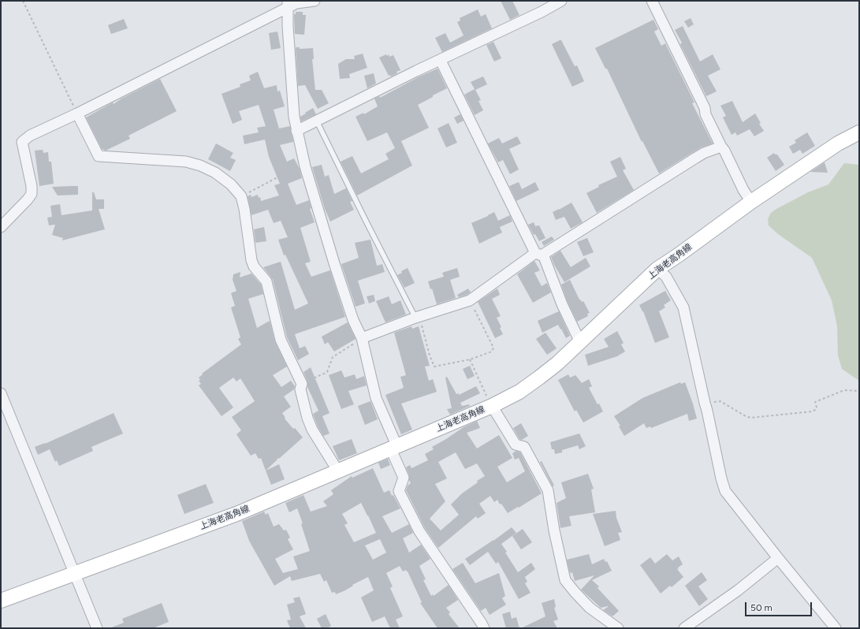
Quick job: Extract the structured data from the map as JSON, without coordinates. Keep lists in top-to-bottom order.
{
  "streets": {
    "main road": ["上海老高角線"]
  },
  "scale_bar": "50 m"
}
